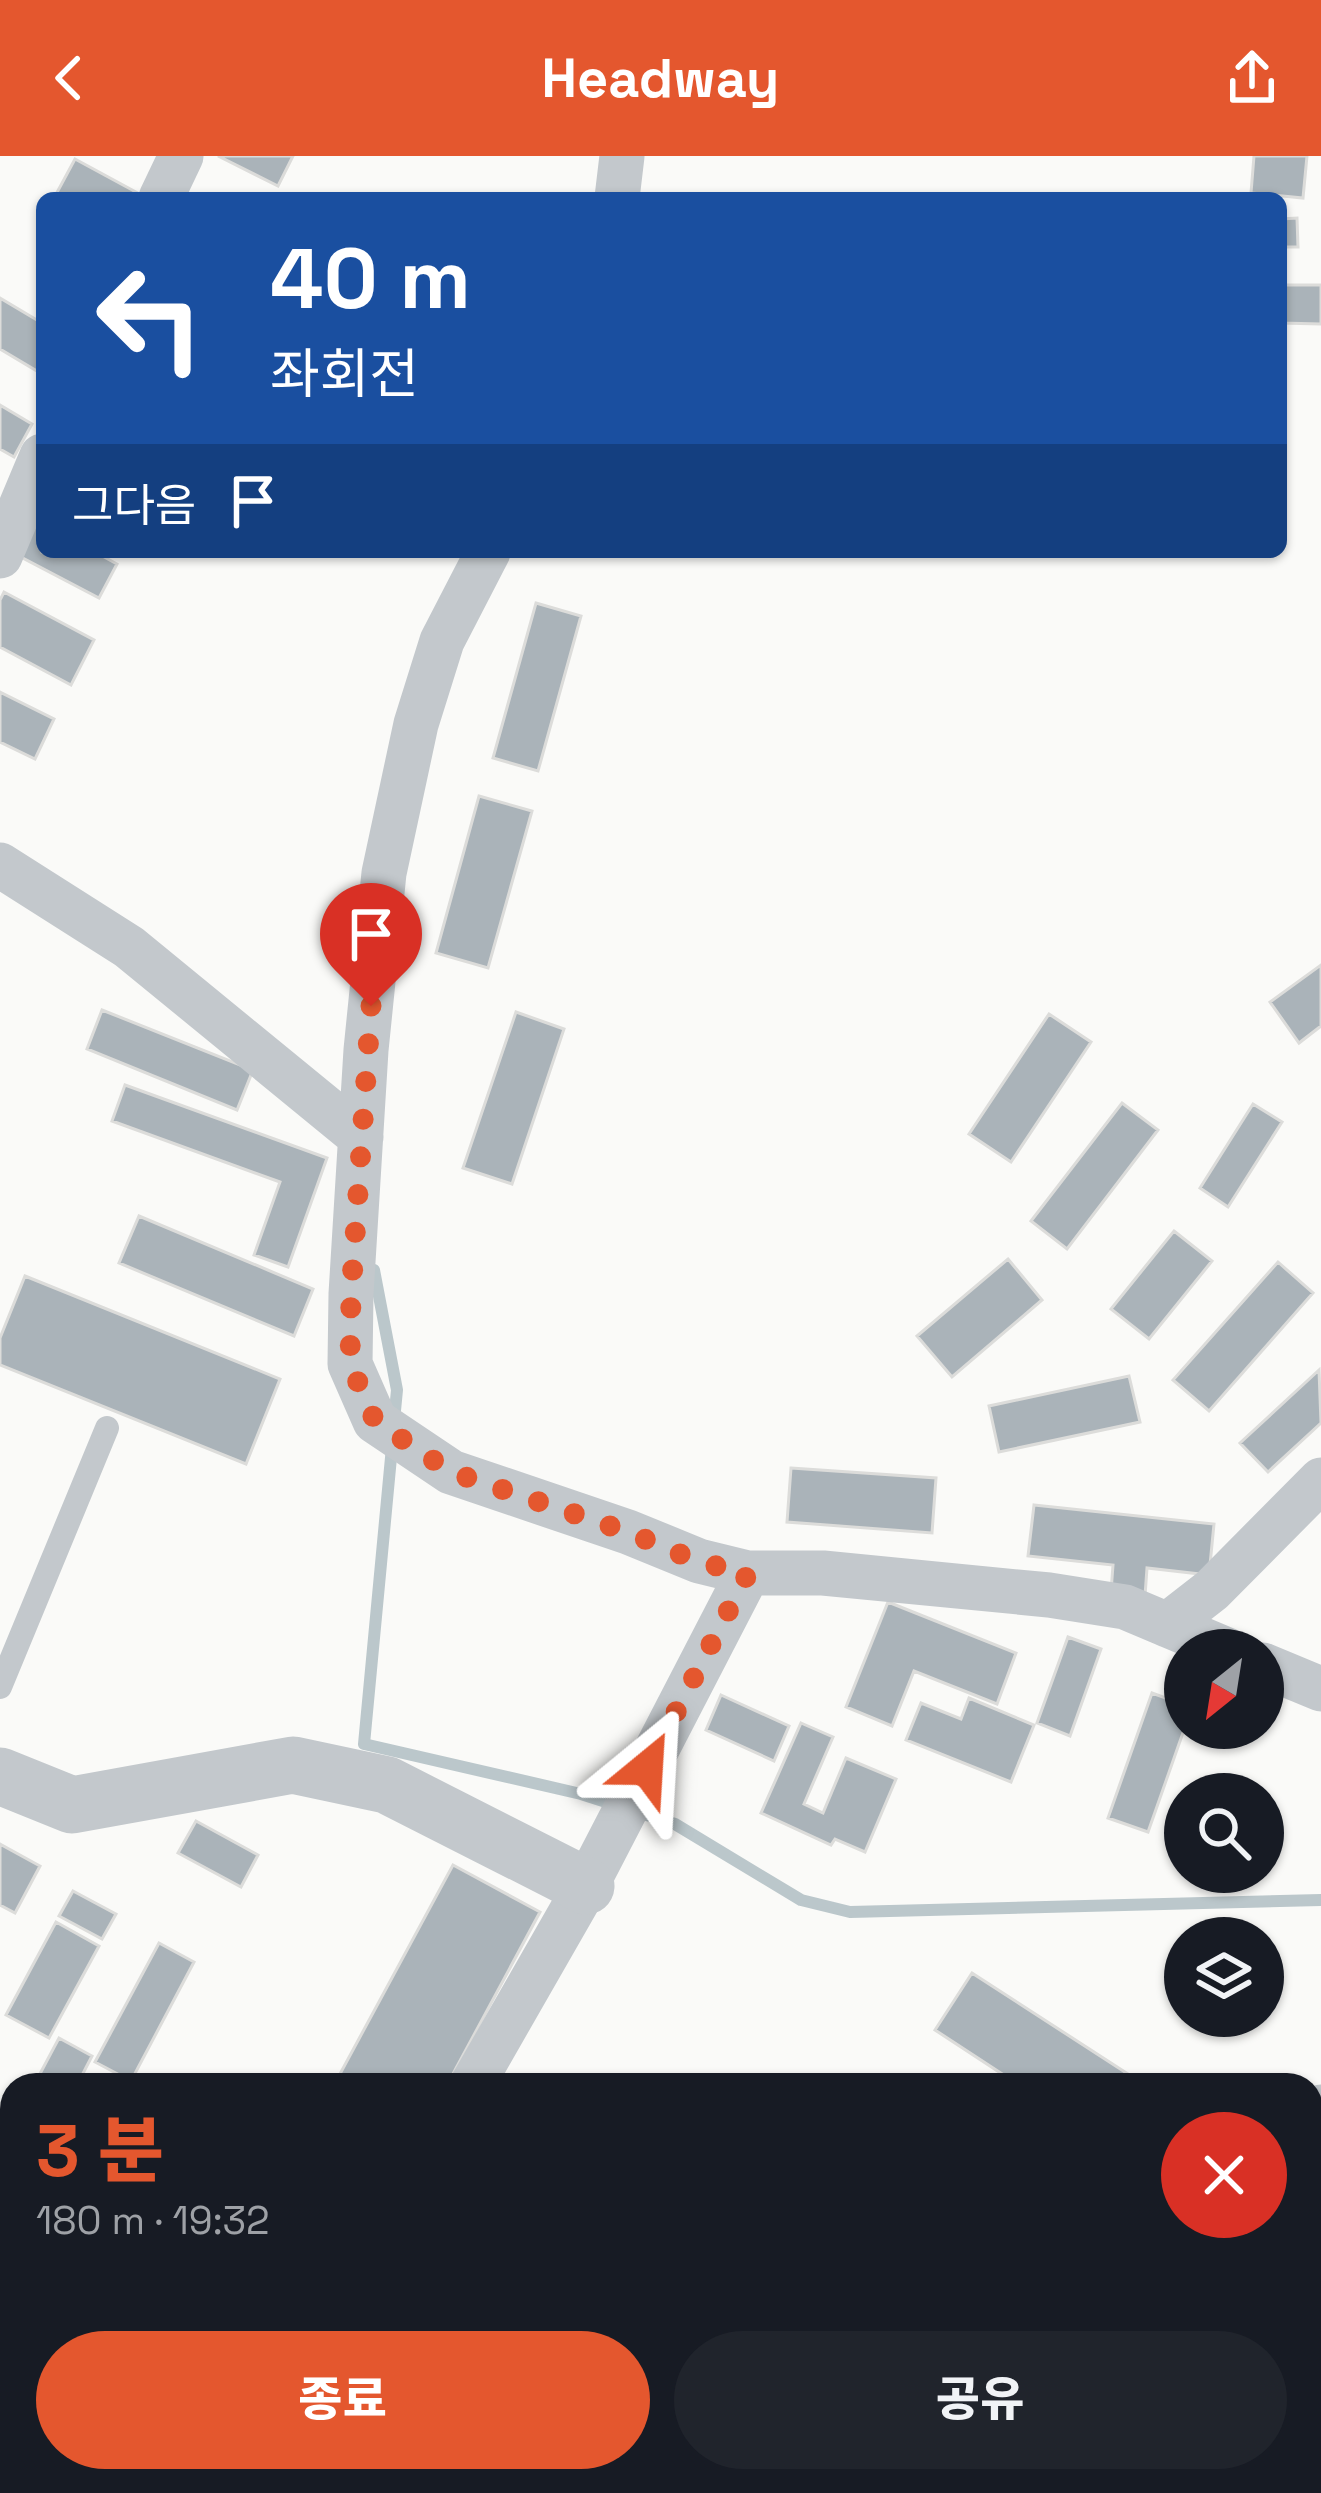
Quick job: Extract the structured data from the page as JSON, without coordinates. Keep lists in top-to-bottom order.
{
  "north": "bottom left",
  "page": {
    "header": "Headway",
    "turn": ["40 m", "좌회전"],
    "then": "그다음",
    "heading": ["3 분", "180 m · 19:32"],
    "buttons": ["종료", "공유"]
  }
}
